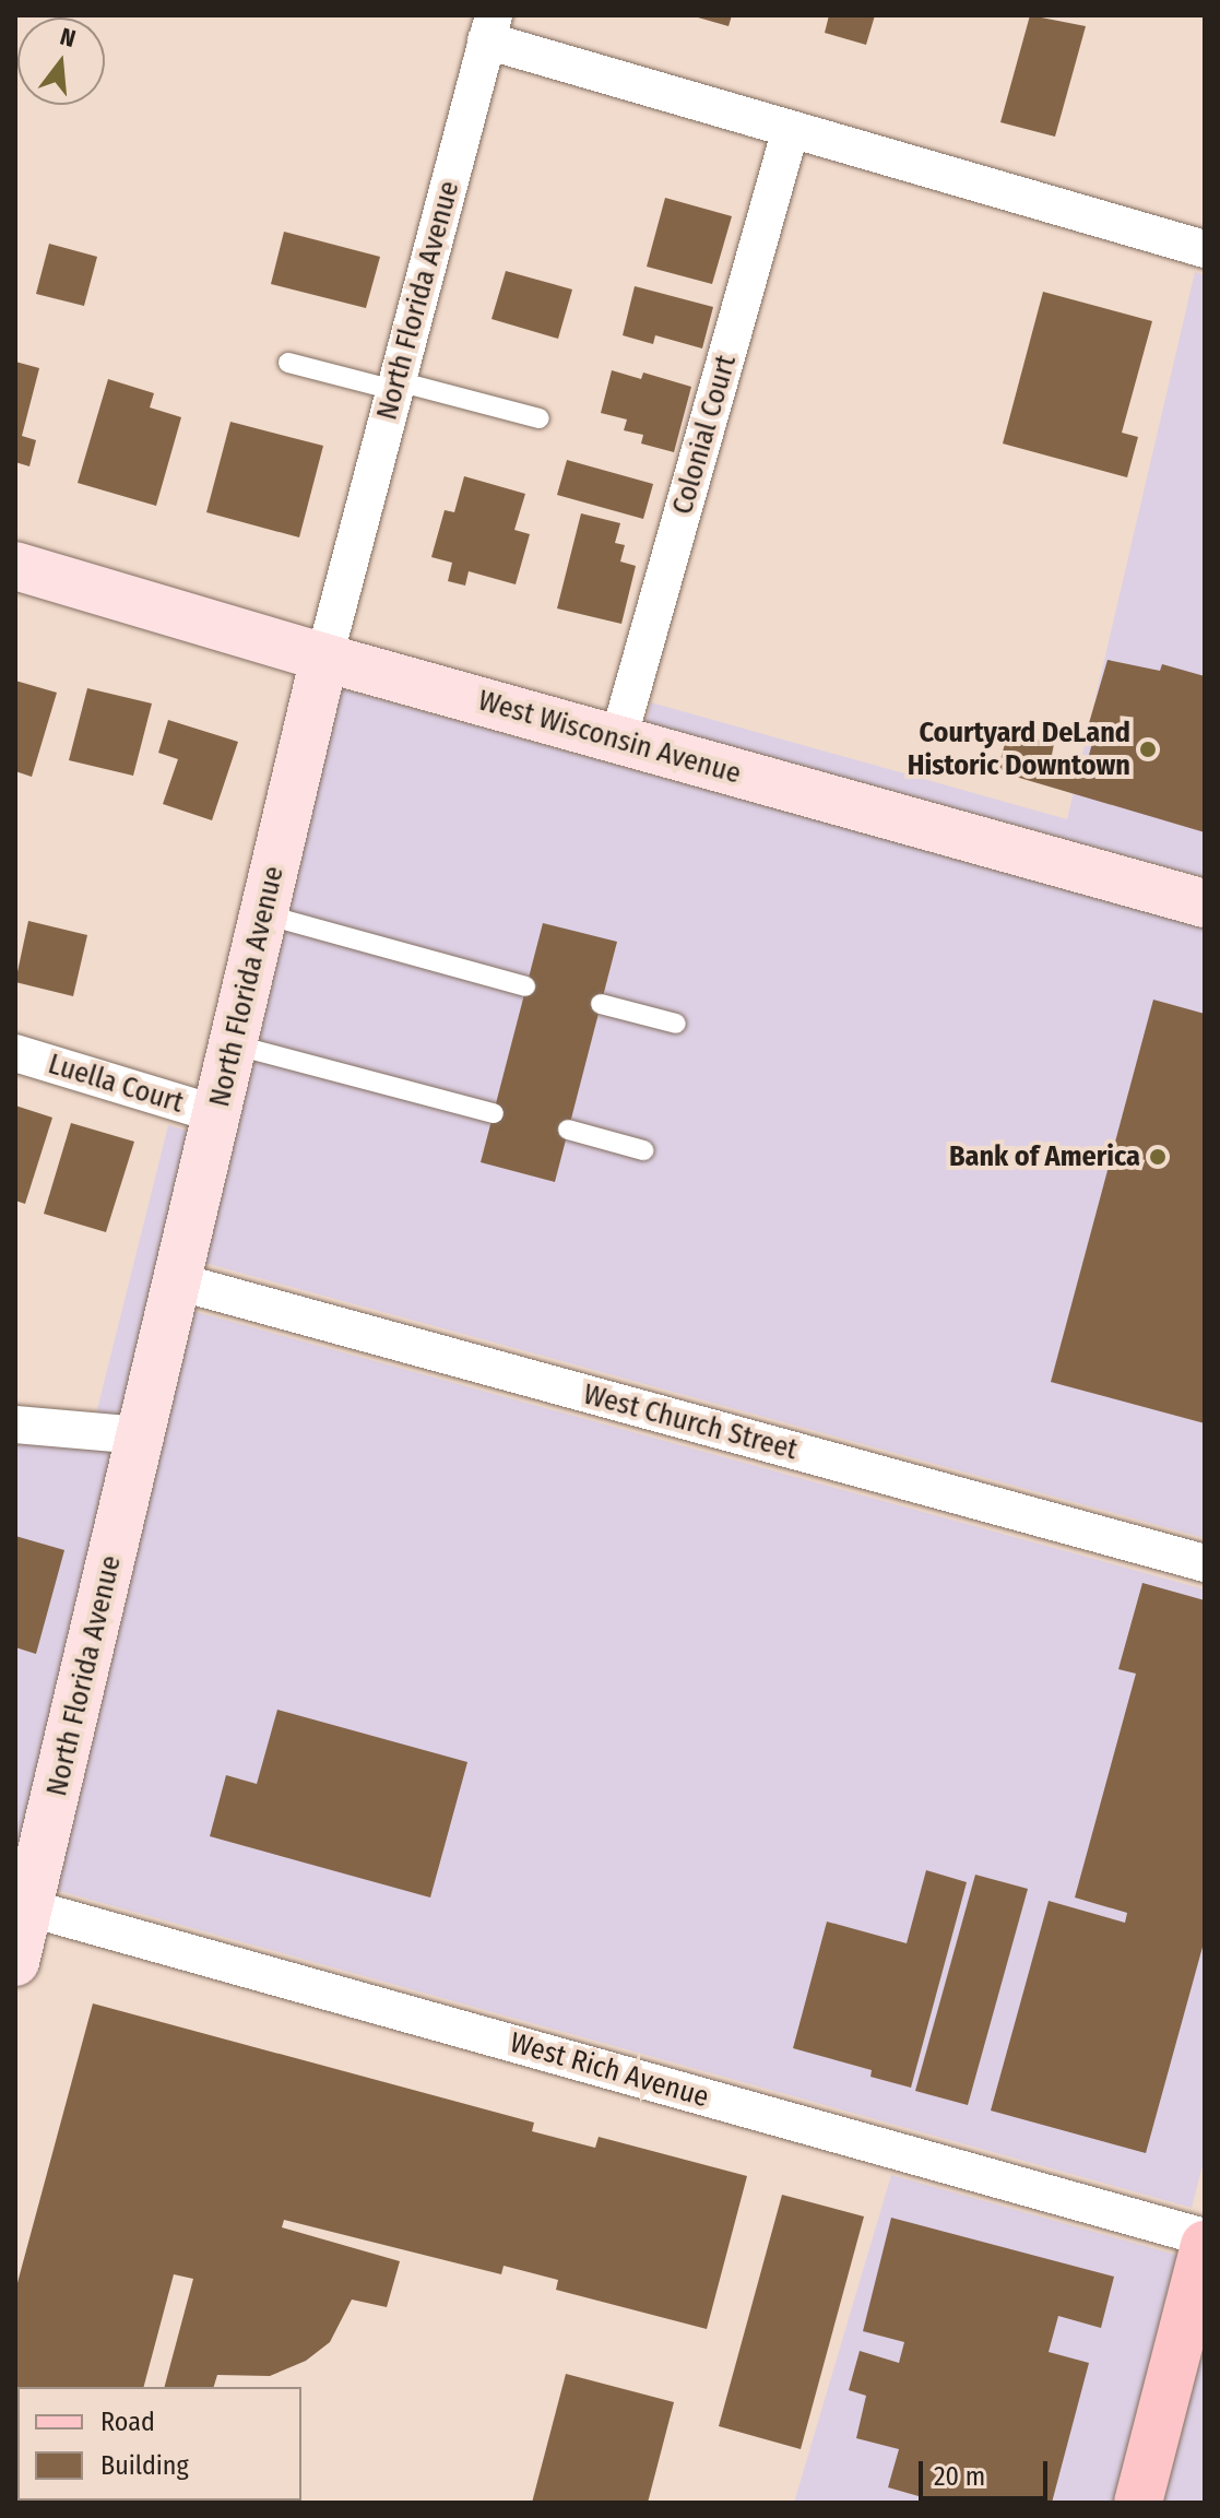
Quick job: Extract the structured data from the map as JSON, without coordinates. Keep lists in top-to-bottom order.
{
  "streets": {
    "street": [
      "North Florida Avenue",
      "Colonial Court",
      "West Wisconsin Avenue",
      "Luella Court",
      "West Church Street",
      "West Rich Avenue"
    ]
  },
  "crossings": [
    ["North Florida Avenue", "West Wisconsin Avenue"],
    ["North Florida Avenue", "Luella Court"],
    ["North Florida Avenue", "West Church Street"],
    ["North Florida Avenue", "West Rich Avenue"],
    ["Colonial Court", "West Wisconsin Avenue"]
  ],
  "places": ["Courtyard DeLand Historic Downtown", "Bank of America"],
  "legend": ["Road", "Building"],
  "scale_bar": "20 m",
  "north": "top"
}
